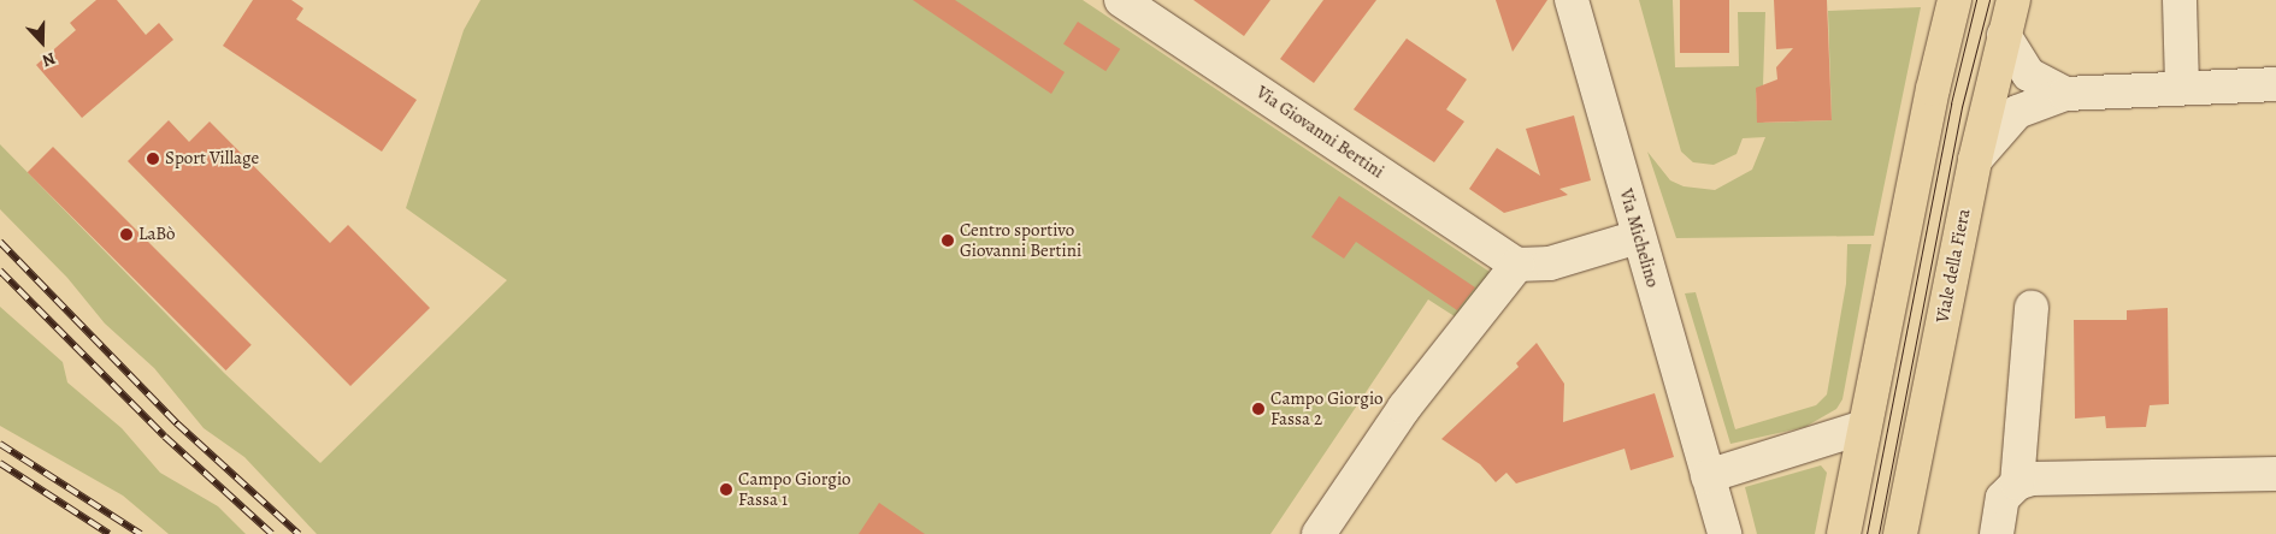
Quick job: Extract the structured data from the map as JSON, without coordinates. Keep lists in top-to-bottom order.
{
  "streets": {
    "main road": ["Viale della Fiera"],
    "street": ["Via Giovanni Bertini", "Via Michelino"]
  },
  "places": [
    "Sport Village",
    "LaBò",
    "Centro sportivo Giovanni Bertini",
    "Campo Giorgio Fassa 2",
    "Campo Giorgio Fassa 1"
  ],
  "north": "bottom"
}
